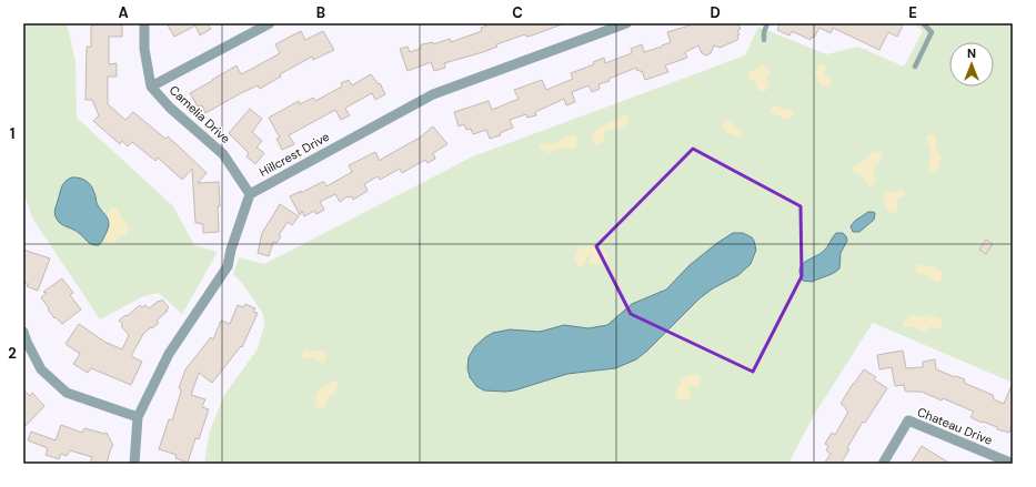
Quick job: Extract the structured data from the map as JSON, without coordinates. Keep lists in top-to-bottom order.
{
  "streets": {
    "street": ["Camelia Drive", "Hillcrest Drive", "Chateau Drive"]
  },
  "crossings": [
    ["Camelia Drive", "Hillcrest Drive"]
  ],
  "north": "top",
  "grid": {
    "columns": [
      "A",
      "B",
      "C",
      "D",
      "E"
    ],
    "rows": ["1", "2"]
  }
}
